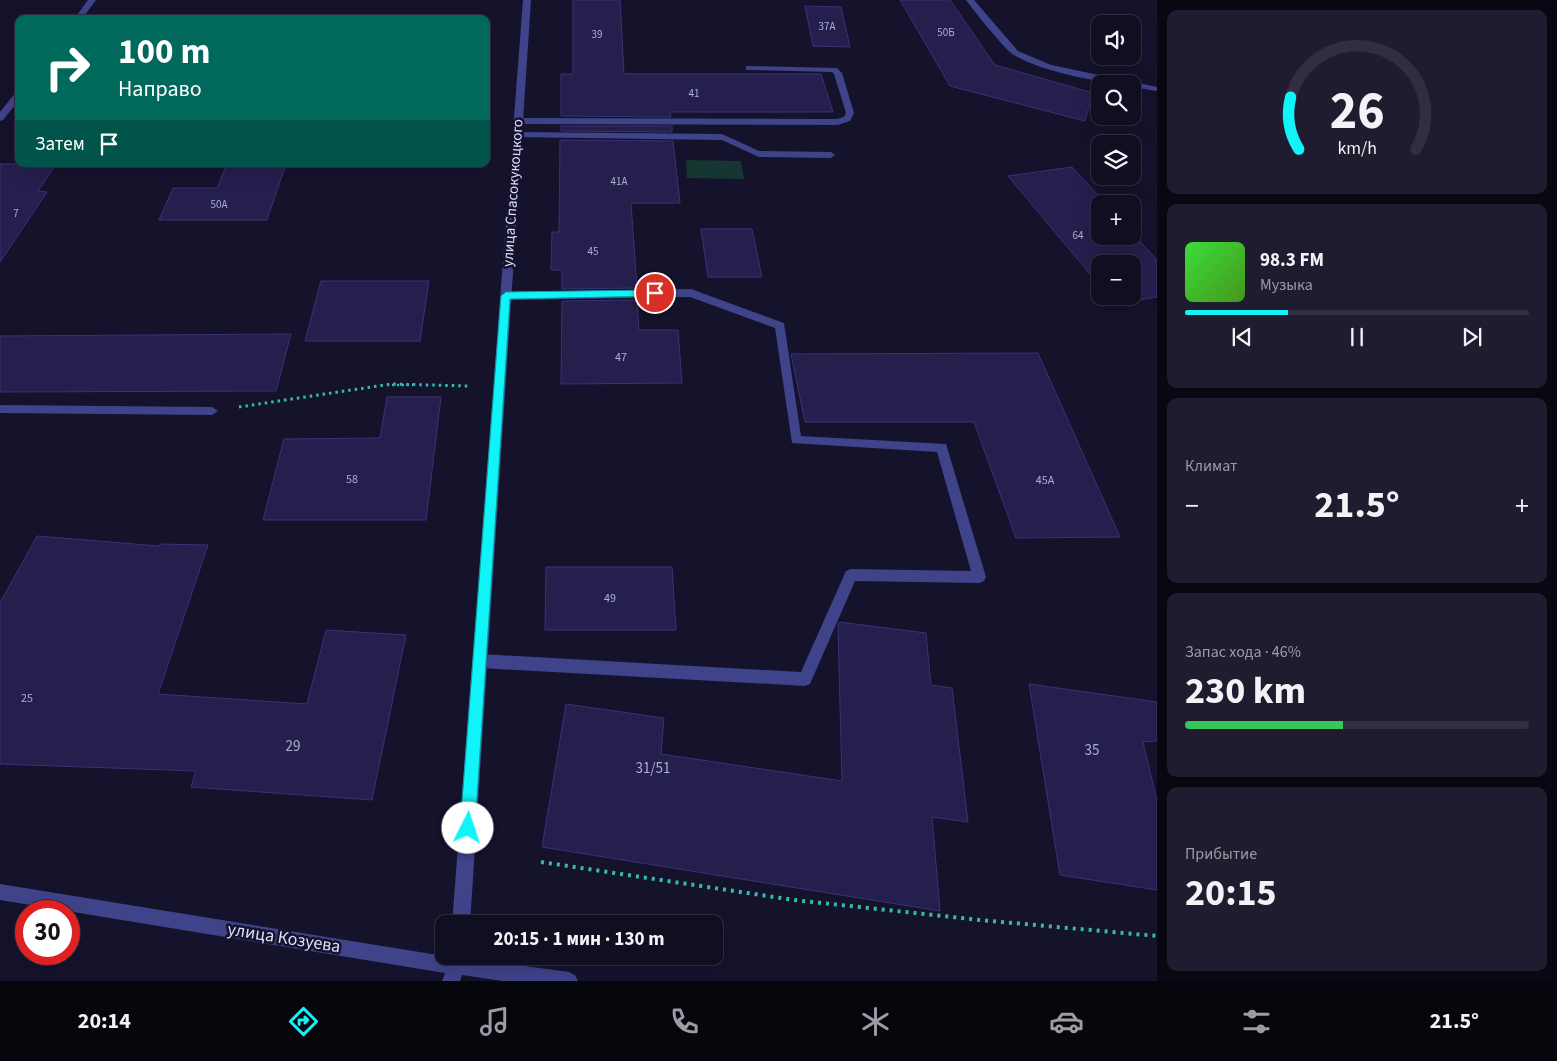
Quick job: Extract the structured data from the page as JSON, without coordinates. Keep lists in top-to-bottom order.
{
  "streets": {
    "street": ["улица Спасокукоцкого", "улица Козуева"]
  },
  "house_numbers": [
    "37А",
    "50Б",
    "39",
    "41",
    "41А",
    "50А",
    "7",
    "64",
    "45",
    "47",
    "58",
    "45А",
    "49",
    "25",
    "29",
    "35",
    "31/51"
  ],
  "page": {
    "map_buttons": ["+", "−"],
    "turn": ["100 m", "Направо"],
    "then": "Затем",
    "song": ["98.3 FM", "Музыка"],
    "tile": [
      "Климат",
      ["Запас хода · 46%", "230 km"],
      ["Прибытие", "20:15"]
    ],
    "heat": ["−", "21.5°", "+"],
    "limit": "30",
    "trip": "20:15 · 1 мин · 130 m",
    "tabs": ["20:14", "21.5°"],
    "gauge": ["26", "km/h"]
  }
}
